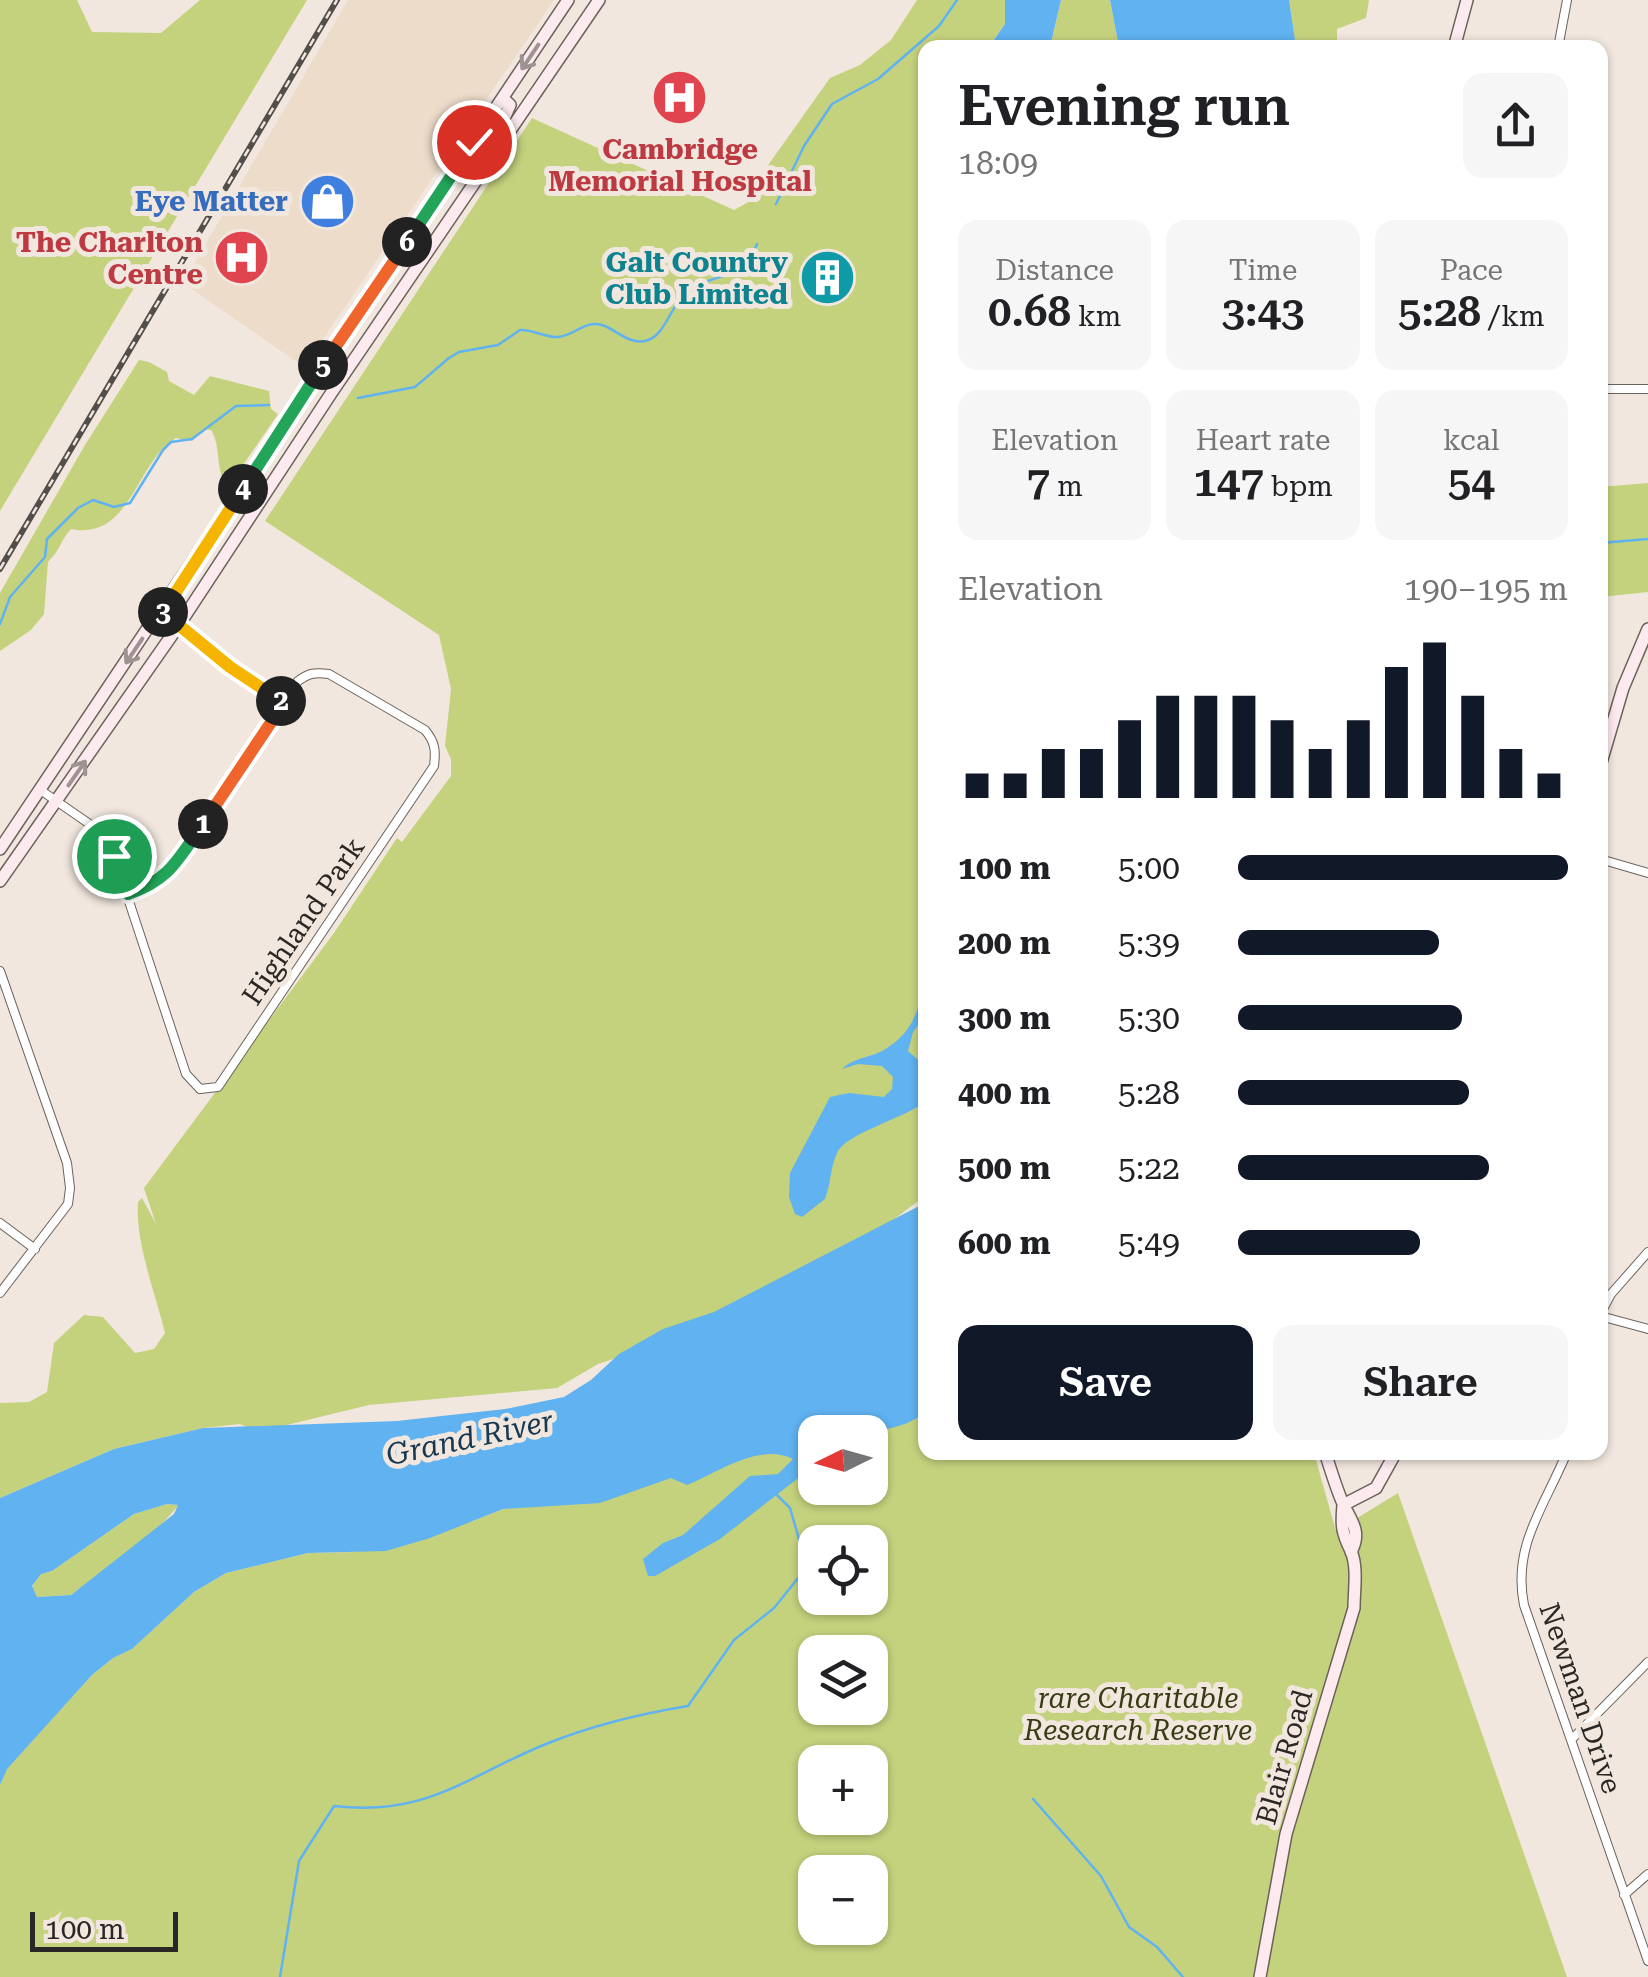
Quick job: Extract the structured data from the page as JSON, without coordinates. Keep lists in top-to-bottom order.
{
  "streets": {
    "main road": ["Blair Road"],
    "street": ["Highland Park", "Newman Drive"]
  },
  "water": ["Grand River"],
  "parks": ["rare Charitable Research Reserve"],
  "places": {
    "hospital": ["Cambridge Memorial Hospital", "The Charlton Centre"],
    "shop": ["Eye Matter"],
    "building": ["Galt Country Club Limited"]
  },
  "scale_bar": "100 m",
  "north": "left",
  "page": {
    "heading": ["Evening run", "18:09"],
    "stats": [
      ["Distance", "0.68 km"],
      ["Time", "3:43"],
      ["Pace", "5:28 /km"],
      ["Elevation", "7 m"],
      ["Heart rate", "147 bpm"],
      ["kcal", "54"]
    ],
    "pins": [
      "6",
      "5",
      "4",
      "3",
      "2",
      "1"
    ],
    "chart": ["Elevation", "190–195 m"],
    "list": [
      {
        "name": "100 m",
        "note": "5:00"
      },
      {
        "name": "200 m",
        "note": "5:39"
      },
      {
        "name": "300 m",
        "note": "5:30"
      },
      {
        "name": "400 m",
        "note": "5:28"
      },
      {
        "name": "500 m",
        "note": "5:22"
      },
      {
        "name": "600 m",
        "note": "5:49"
      }
    ],
    "buttons": ["Save", "Share"],
    "map_buttons": ["+", "−"],
    "scale": "100 m"
  }
}
